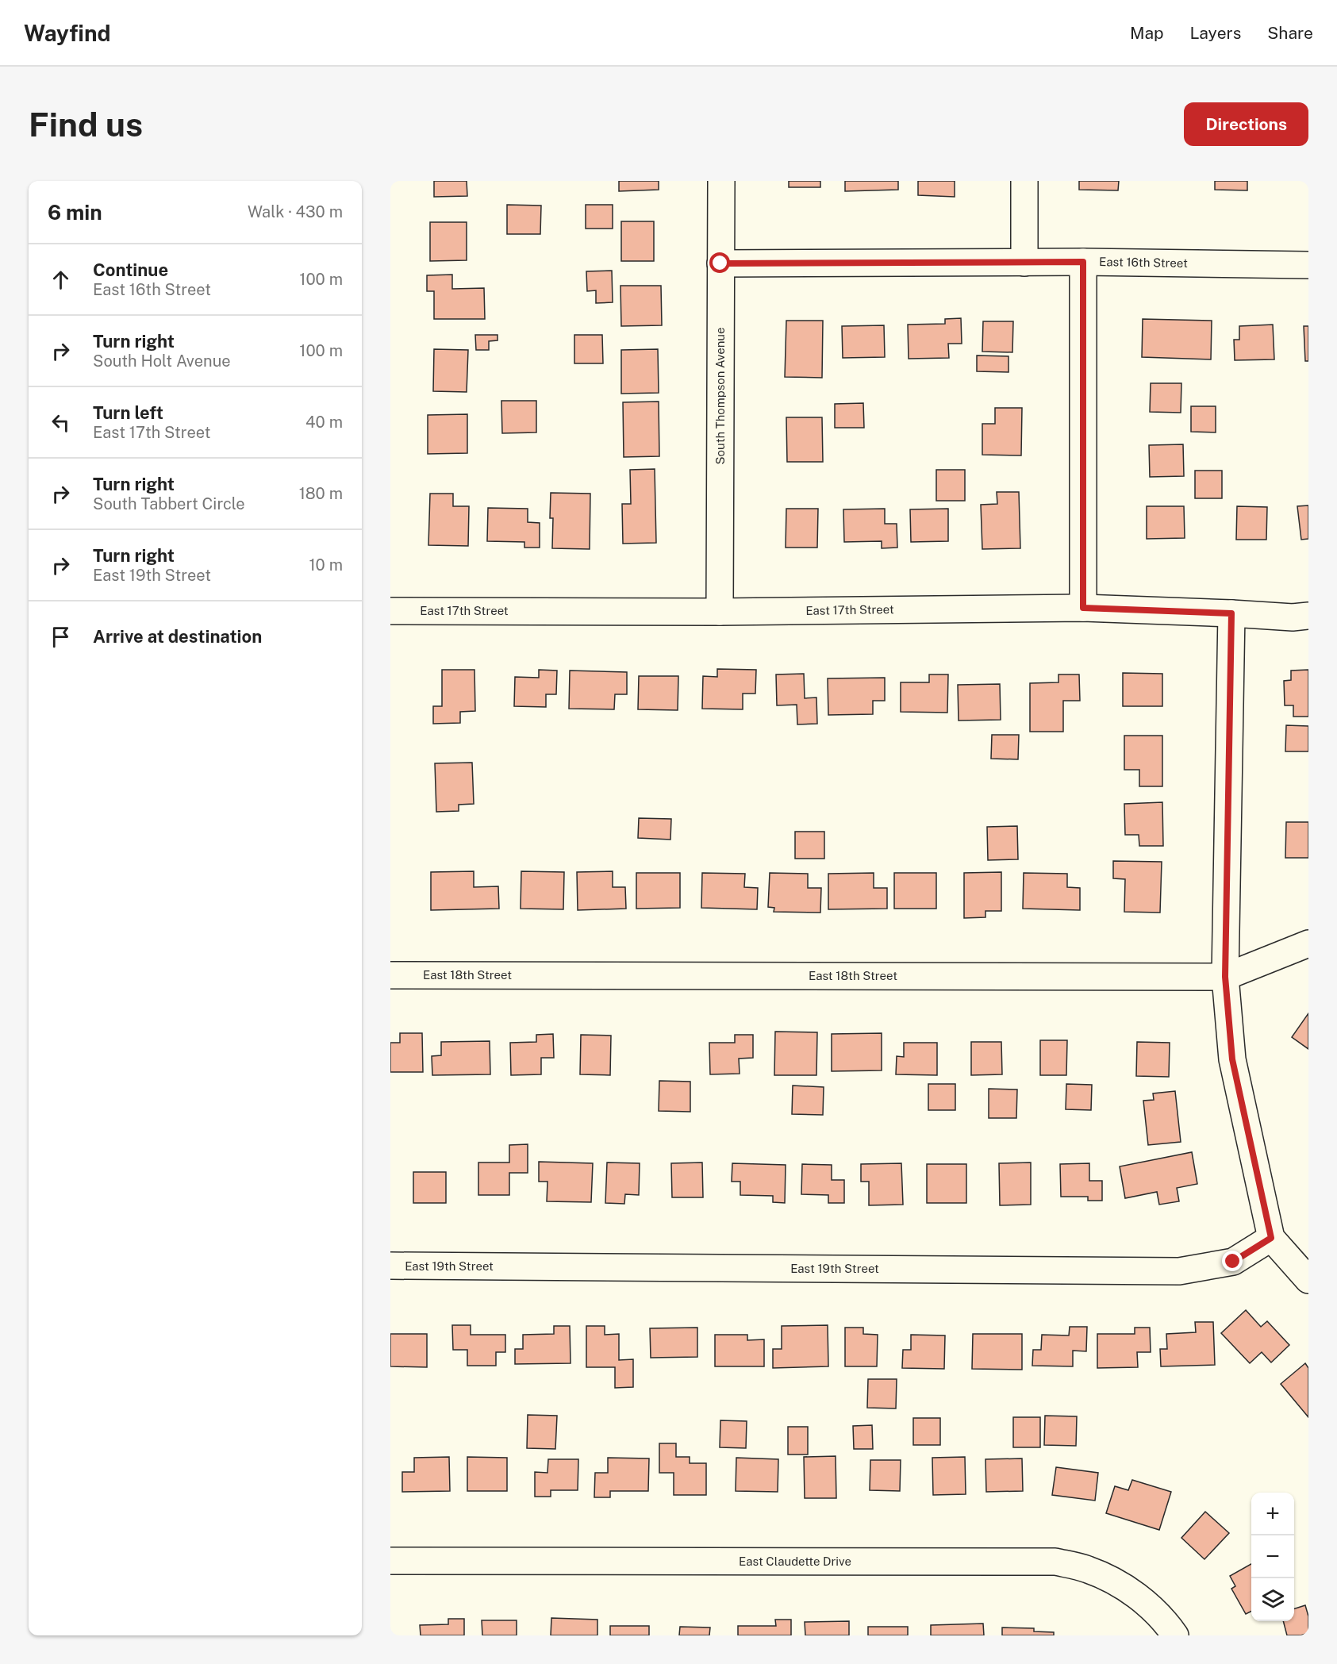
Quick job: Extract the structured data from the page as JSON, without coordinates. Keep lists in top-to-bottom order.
{
  "streets": {
    "street": [
      "East 16th Street",
      "South Thompson Avenue",
      "East 17th Street",
      "East 18th Street",
      "East 19th Street",
      "East Claudette Drive"
    ]
  },
  "crossings": [
    ["East 16th Street", "South Thompson Avenue"],
    ["South Thompson Avenue", "East 17th Street"]
  ],
  "page": {
    "header": "Wayfind",
    "nav": ["Map", "Layers", "Share"],
    "buttons": "Directions",
    "title": "Find us",
    "heading": ["6 min", "Walk · 430 m"],
    "list": [
      ["Continue", "East 16th Street", "100 m"],
      ["Turn right", "South Holt Avenue", "100 m"],
      ["Turn left", "East 17th Street", "40 m"],
      ["Turn right", "South Tabbert Circle", "180 m"],
      ["Turn right", "East 19th Street", "10 m"],
      "Arrive at destination"
    ],
    "map_buttons": ["+", "−"]
  }
}
